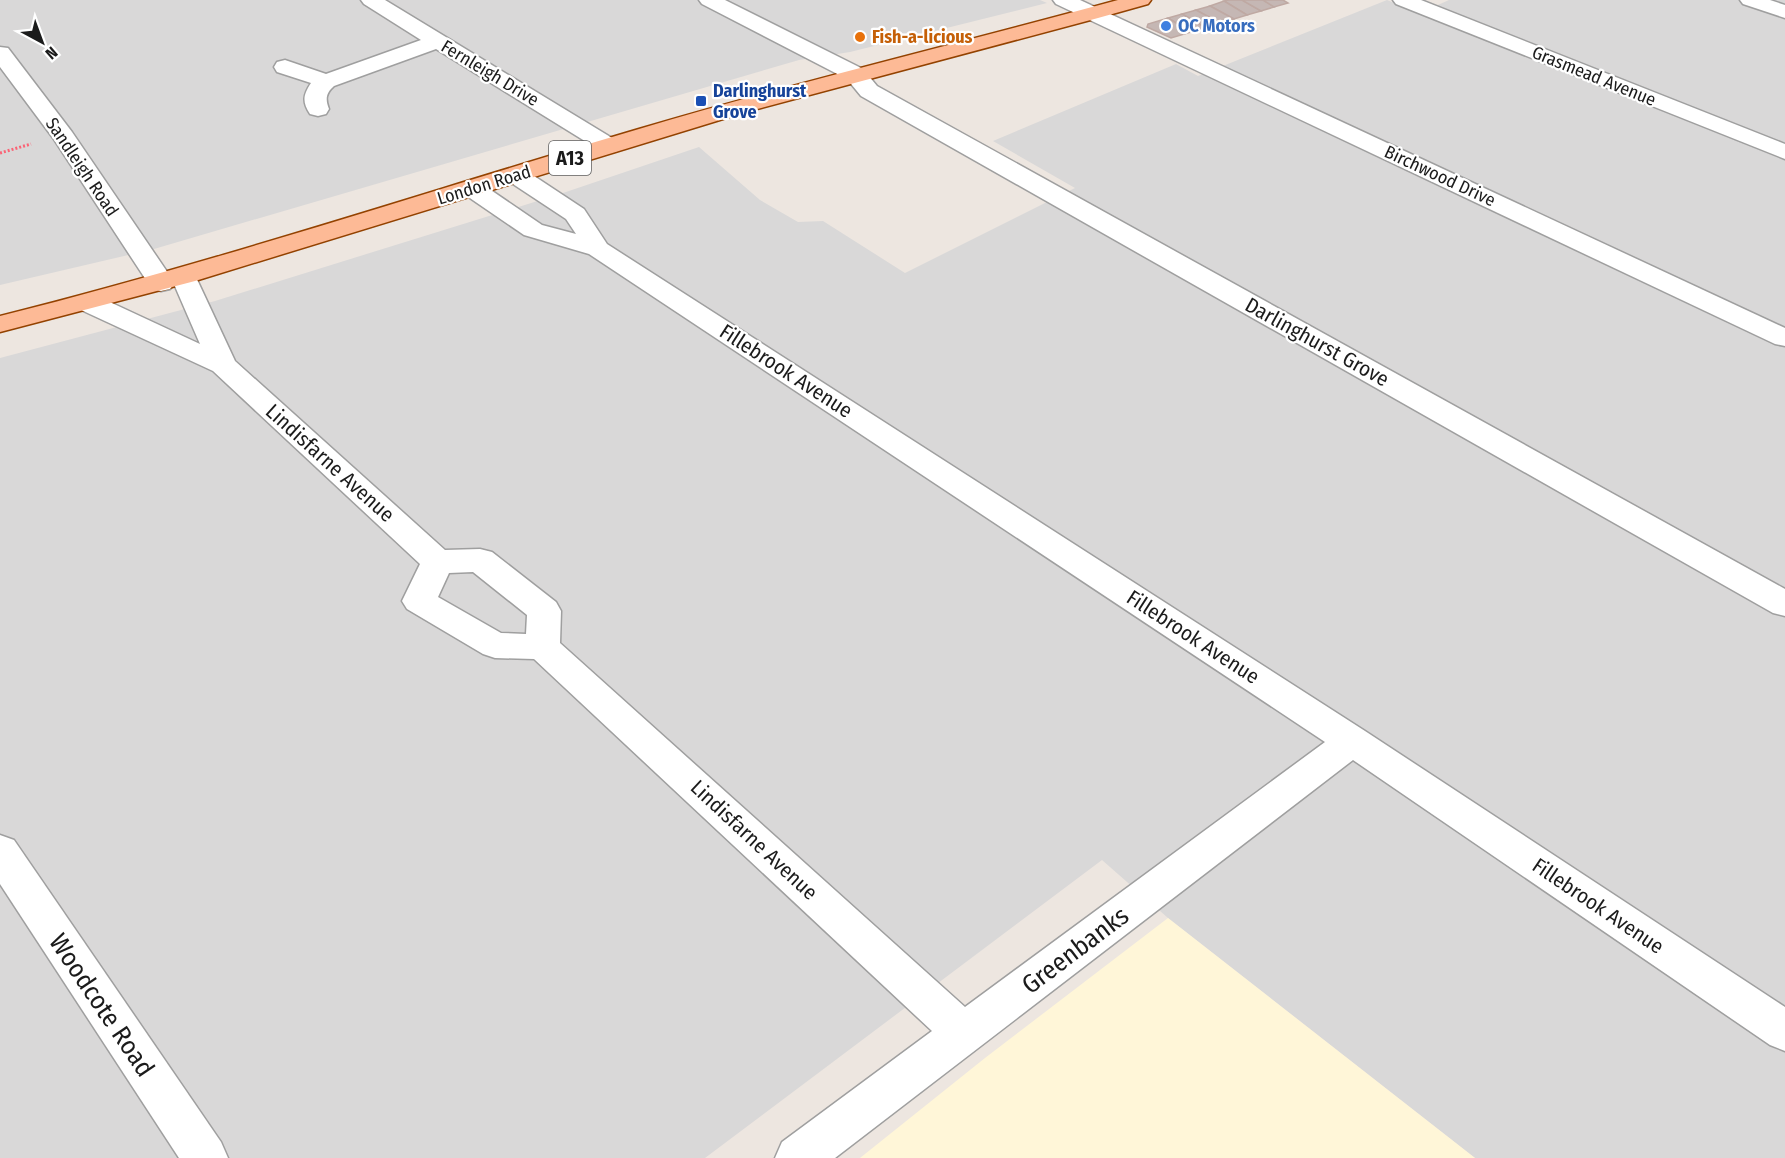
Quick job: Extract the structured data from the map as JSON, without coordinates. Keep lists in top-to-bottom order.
{
  "streets": {
    "main road": ["A13", "London Road"],
    "street": [
      "Fernleigh Drive",
      "Grasmead Avenue",
      "Sandleigh Road",
      "Birchwood Drive",
      "Darlinghurst Grove",
      "Fillebrook Avenue",
      "Lindisfarne Avenue",
      "Greenbanks",
      "Woodcote Road"
    ]
  },
  "crossings": [
    ["Fernleigh Drive", "London Road"],
    ["Sandleigh Road", "London Road"],
    ["Sandleigh Road", "Lindisfarne Avenue"],
    ["Birchwood Drive", "London Road"],
    ["London Road", "Darlinghurst Grove"],
    ["London Road", "Fillebrook Avenue"],
    ["London Road", "Lindisfarne Avenue"],
    ["Fillebrook Avenue", "Greenbanks"],
    ["Lindisfarne Avenue", "Greenbanks"]
  ],
  "places": {
    "other": ["OC Motors", "Fish-a-licious"],
    "transit": ["Darlinghurst Grove"]
  },
  "north": "bottom right"
}
